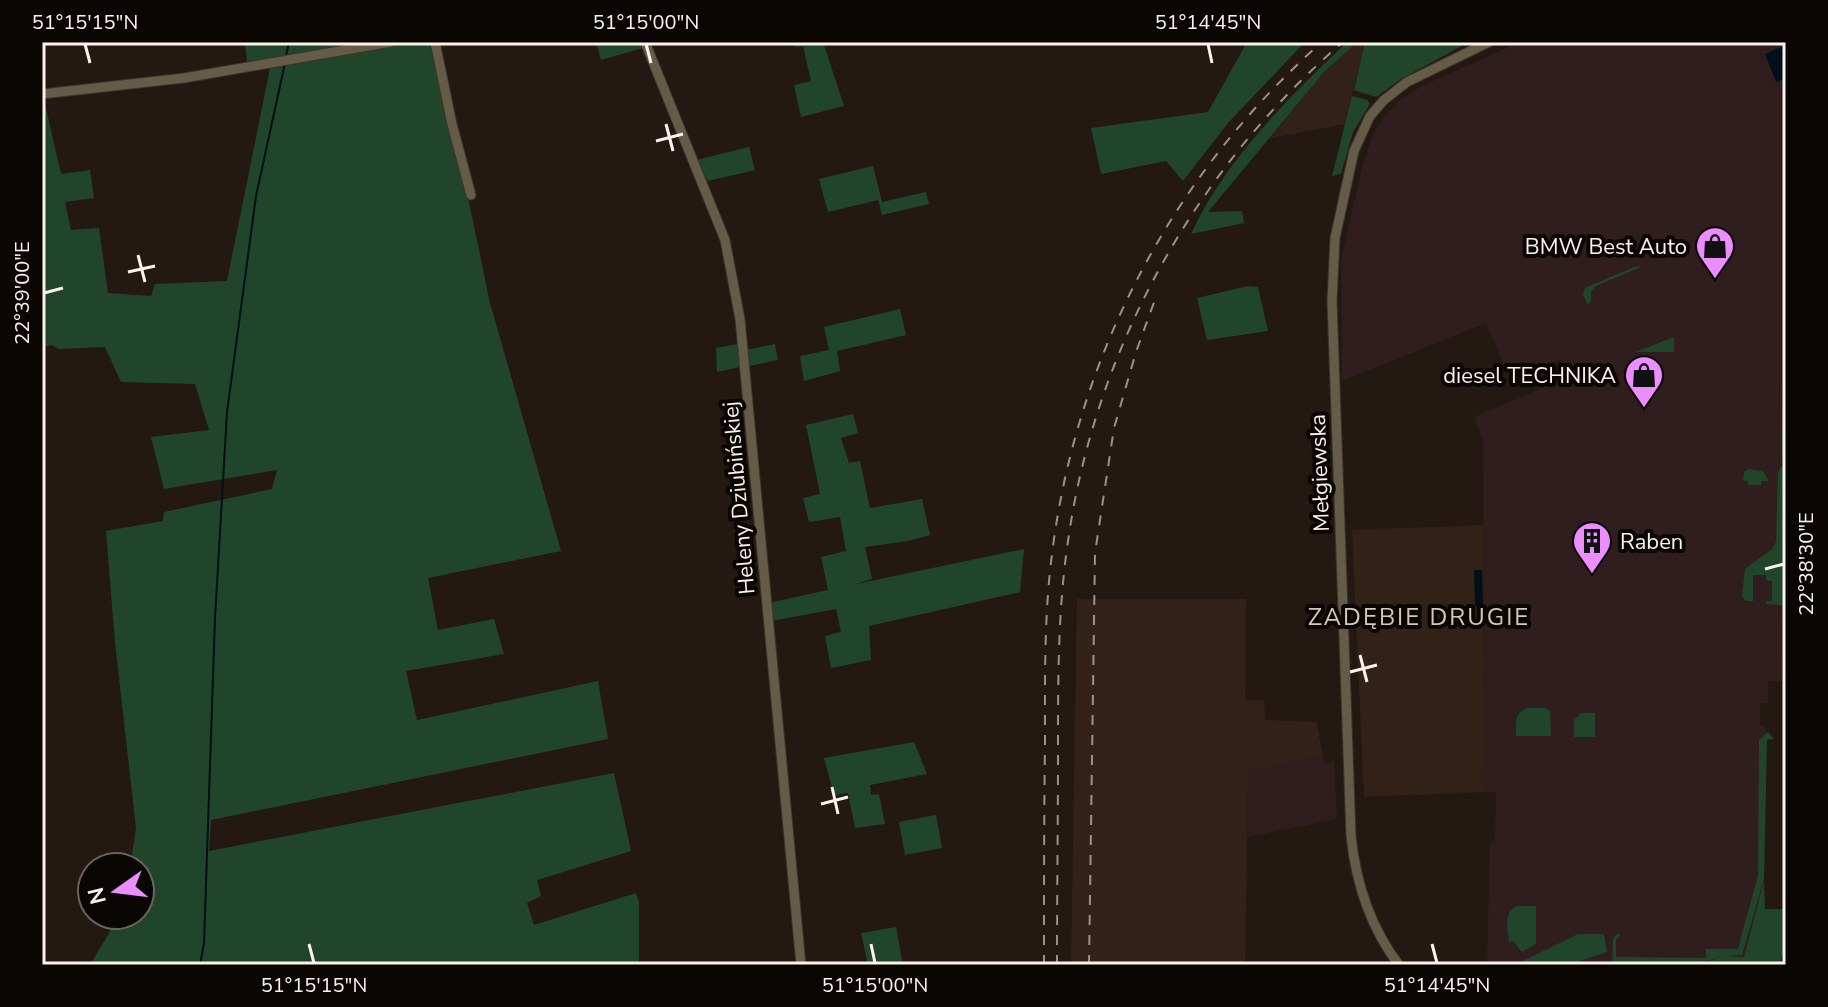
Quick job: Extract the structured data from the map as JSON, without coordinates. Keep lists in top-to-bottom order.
{
  "streets": {
    "street": ["Mełgiewska", "Heleny Dziubińskiej"]
  },
  "districts": ["ZADĘBIE DRUGIE"],
  "places": {
    "shop": ["BMW Best Auto", "diesel TECHNIKA"],
    "building": ["Raben"]
  },
  "north": "left",
  "coordinates": [
    "51°15'15\"N",
    "51°15'00\"N",
    "51°14'45\"N",
    "22°39'00\"E",
    "22°38'30\"E"
  ]
}
